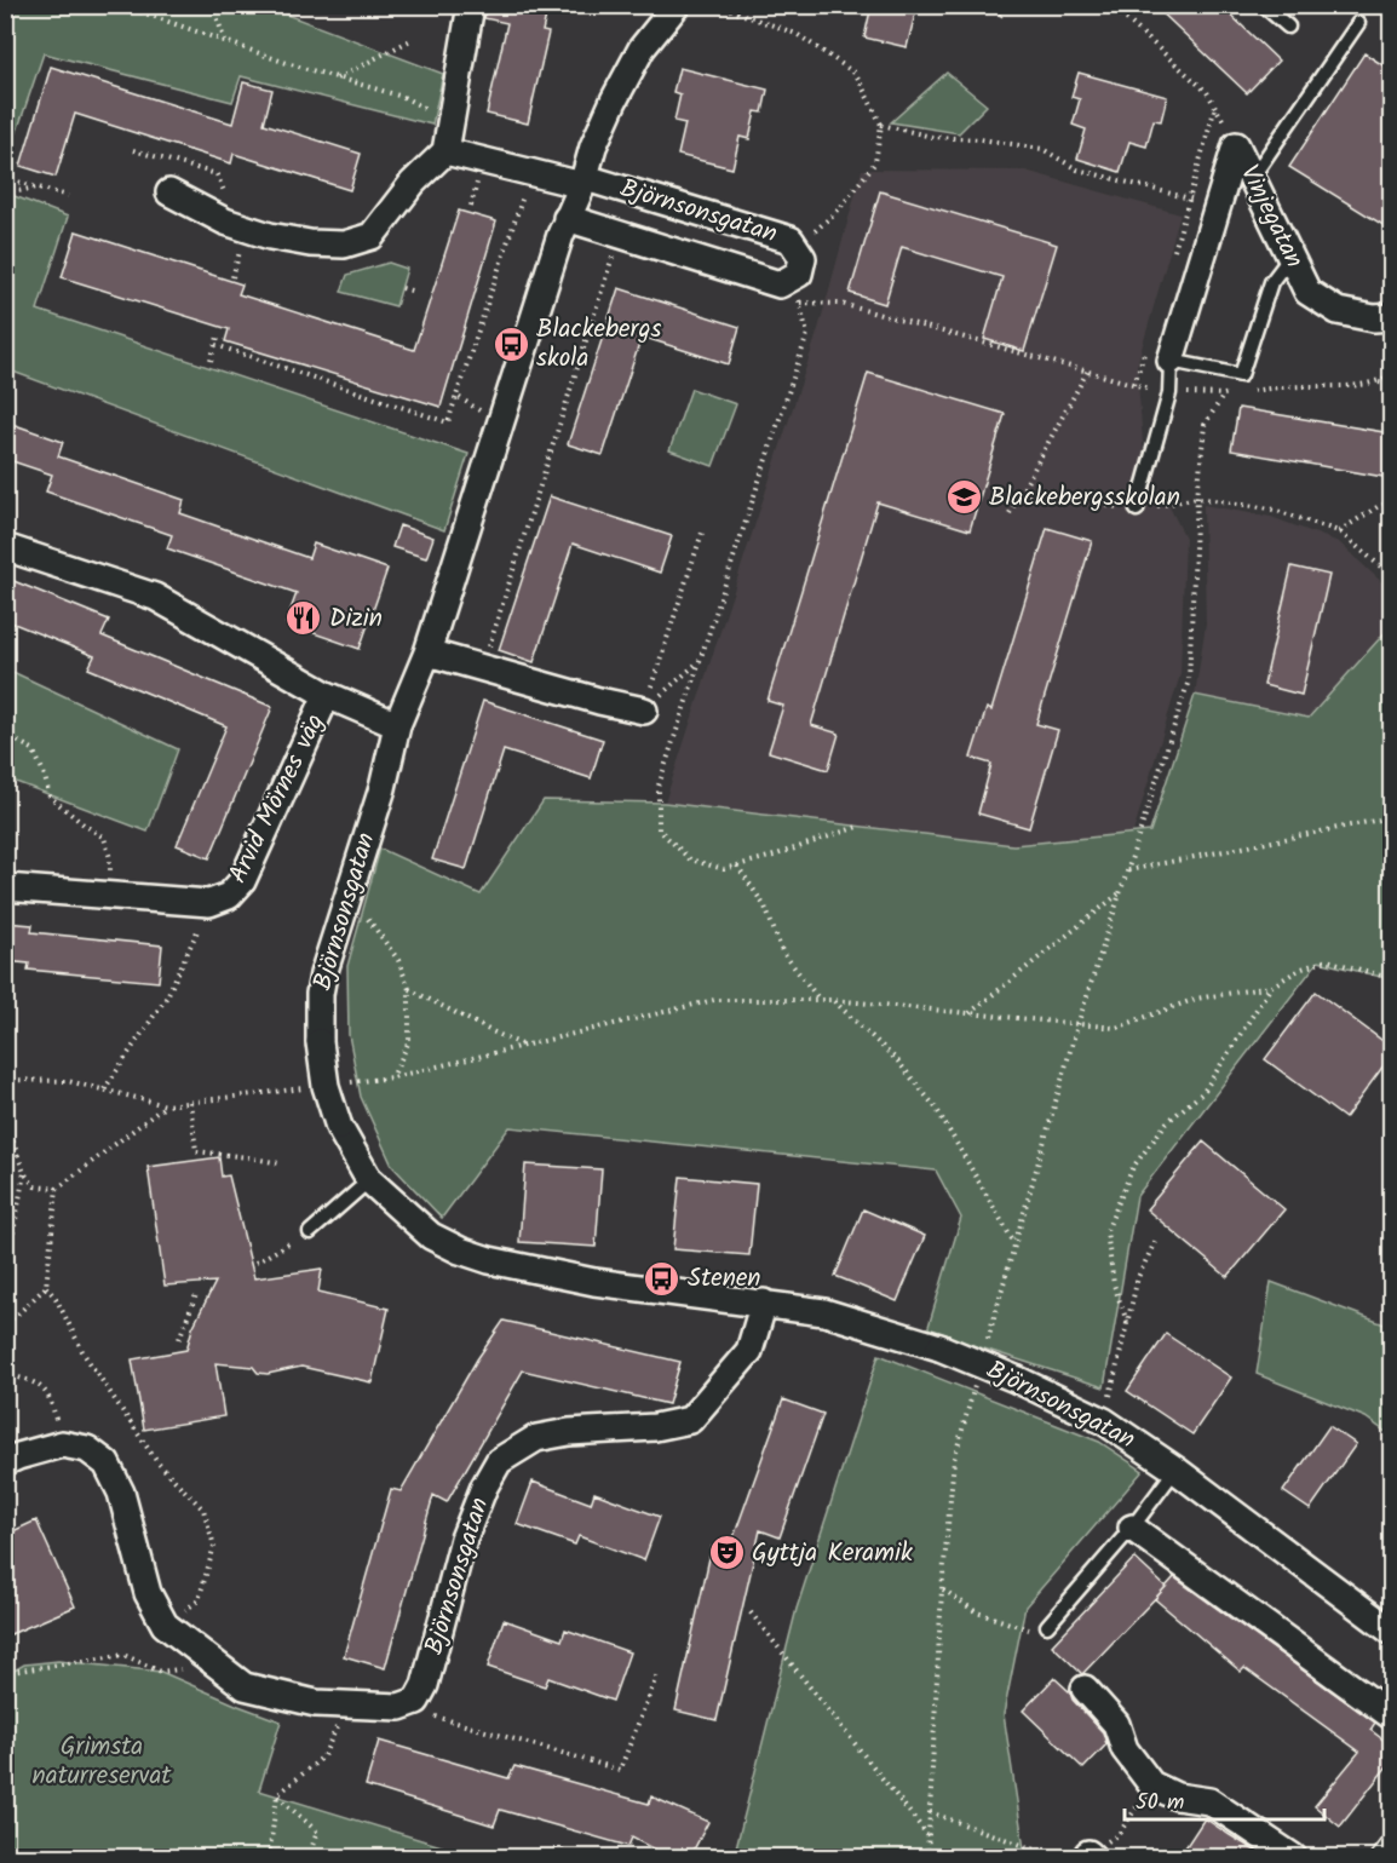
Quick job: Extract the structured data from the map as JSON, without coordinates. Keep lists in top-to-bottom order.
{
  "streets": {
    "street": ["Björnsonsgatan", "Vinjegatan", "Arvid Mörnes väg"]
  },
  "crossings": [
    ["Björnsonsgatan", "Arvid Mörnes väg"]
  ],
  "parks": ["Grimsta naturreservat"],
  "places": {
    "bus stop": ["Blackebergs skola", "Stenen"],
    "school or university": ["Blackebergsskolan"],
    "restaurant": ["Dizin"],
    "theatre": ["Gyttja Keramik"]
  },
  "scale_bar": "50 m"
}
